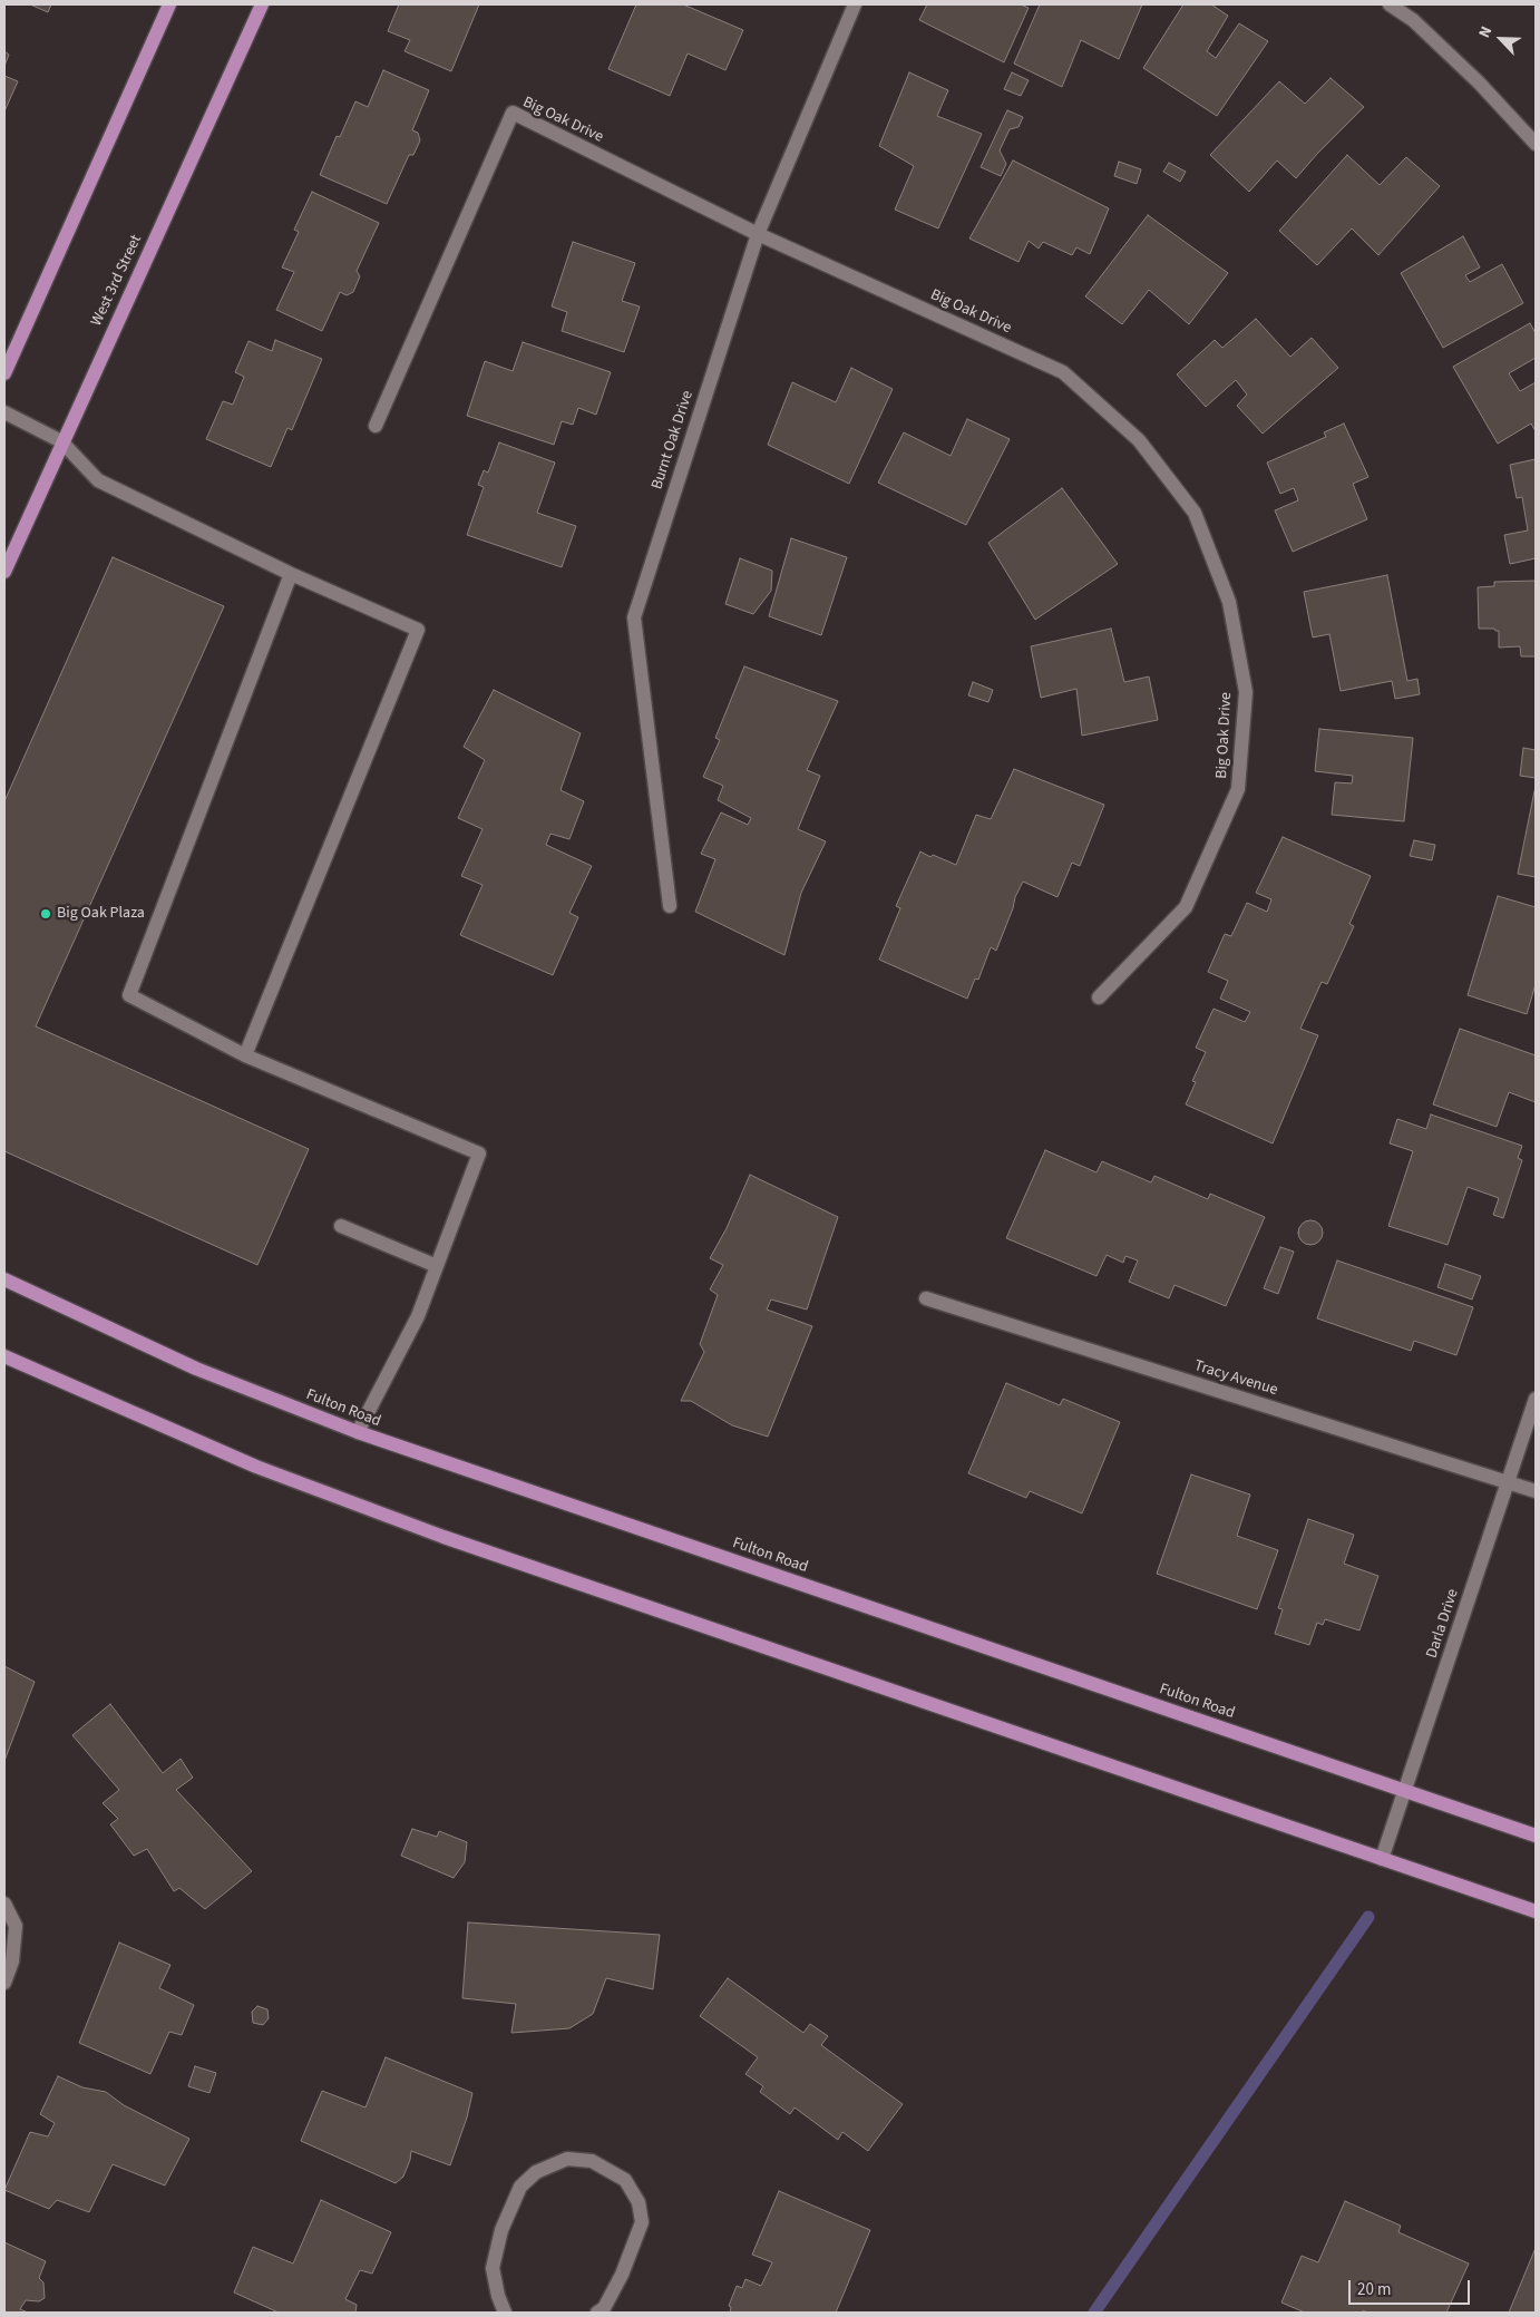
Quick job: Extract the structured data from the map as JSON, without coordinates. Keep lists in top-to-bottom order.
{
  "streets": {
    "main road": ["West 3rd Street", "Fulton Road"],
    "street": [
      "Big Oak Drive",
      "Burnt Oak Drive",
      "Tracy Avenue",
      "Darla Drive"
    ]
  },
  "crossings": [
    ["Big Oak Drive", "Burnt Oak Drive"],
    ["Tracy Avenue", "Darla Drive"],
    ["Fulton Road", "Darla Drive"]
  ],
  "places": ["Big Oak Plaza"],
  "scale_bar": "20 m",
  "north": "top left"
}
